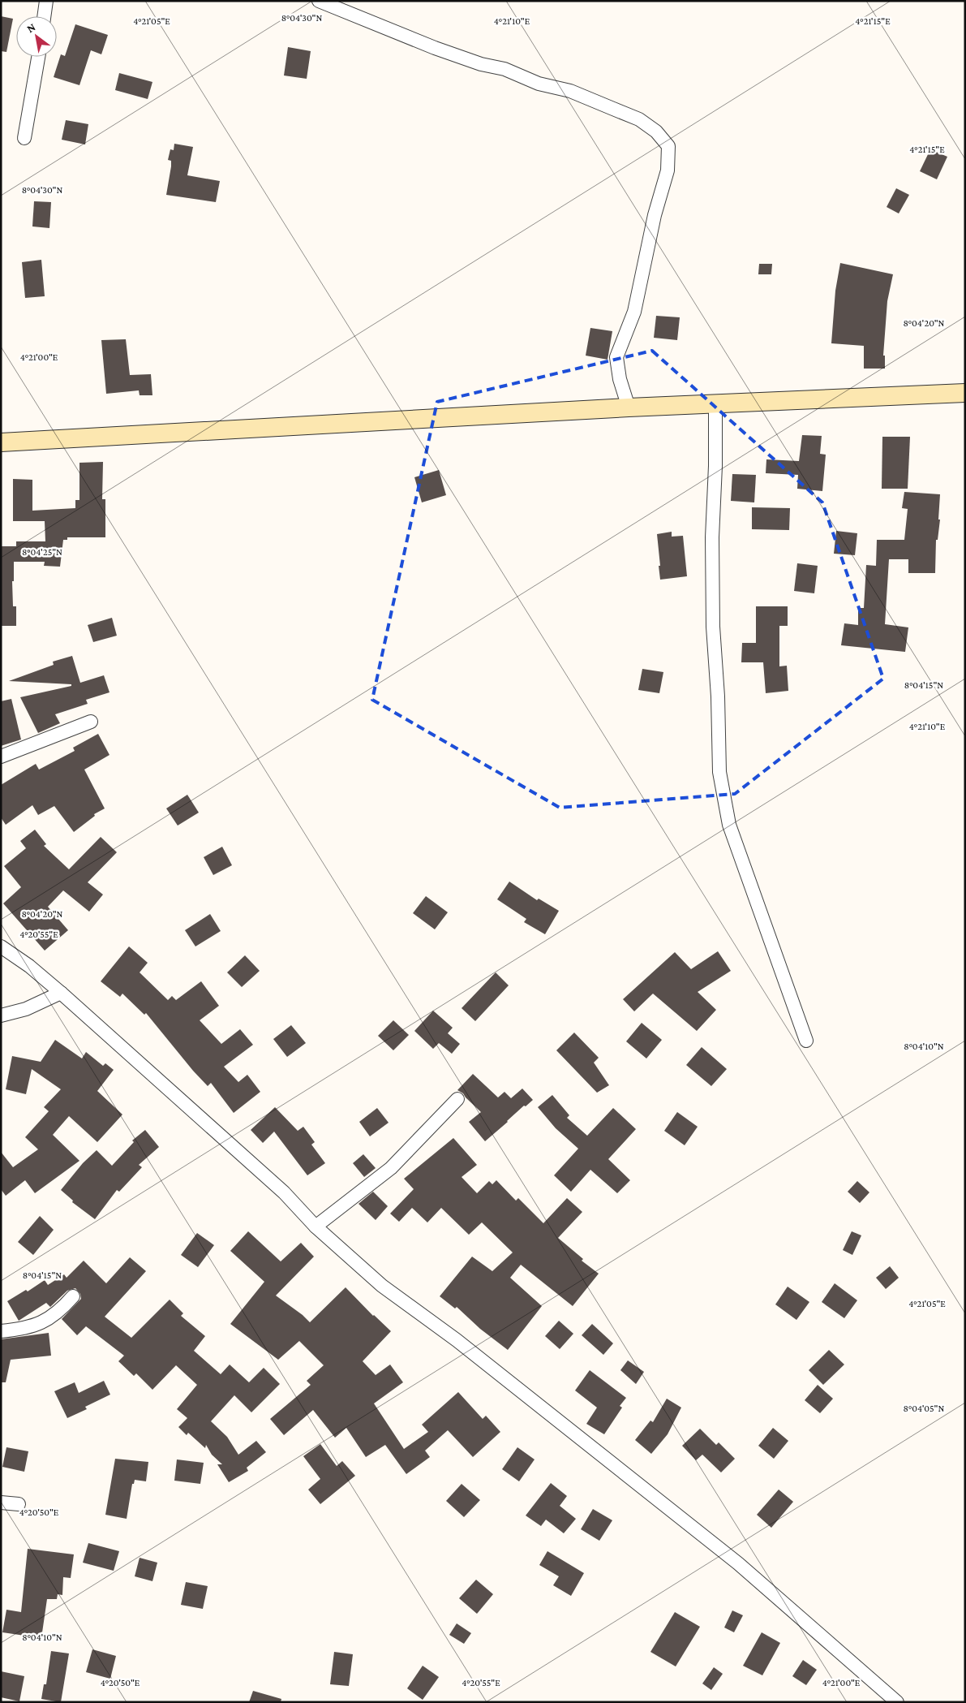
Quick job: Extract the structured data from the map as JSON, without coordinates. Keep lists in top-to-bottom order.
{
  "north": "top left",
  "coordinates": [
    "8°04'30\"N",
    "4°21'05\"E",
    "4°21'10\"E",
    "4°21'15\"E",
    "8°04'20\"N",
    "4°21'00\"E",
    "8°04'25\"N",
    "8°04'15\"N",
    "4°20'55\"E",
    "8°04'10\"N",
    "8°04'05\"N",
    "4°20'50\"E"
  ]
}
